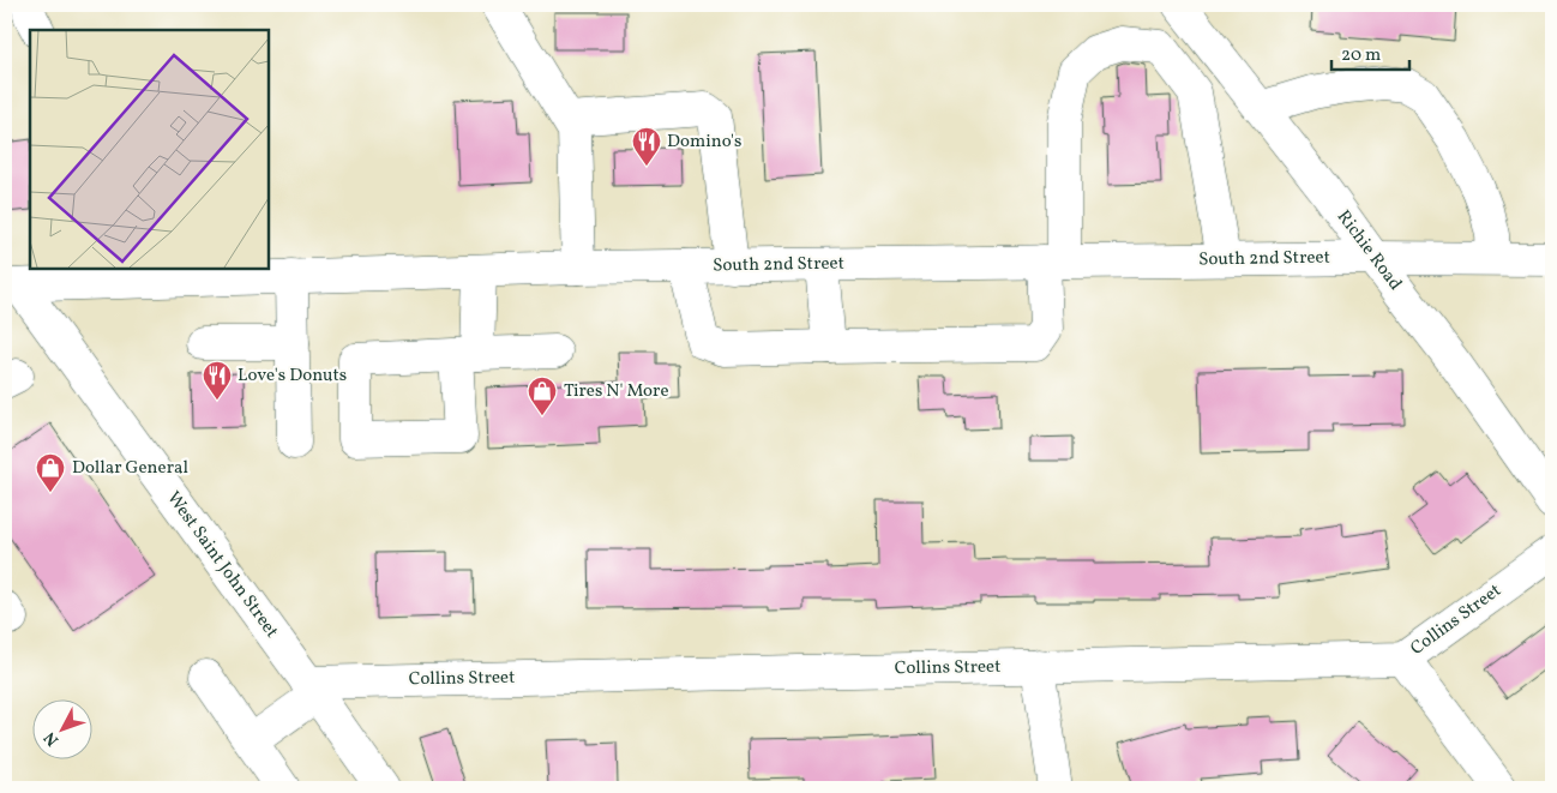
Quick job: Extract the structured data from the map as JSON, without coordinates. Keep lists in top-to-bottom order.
{
  "streets": {
    "street": [
      "Richie Road",
      "South 2nd Street",
      "West Saint John Street",
      "Collins Street"
    ]
  },
  "crossings": [
    ["Richie Road", "South 2nd Street"],
    ["South 2nd Street", "West Saint John Street"],
    ["West Saint John Street", "Collins Street"]
  ],
  "places": {
    "restaurant": ["Domino's", "Love's Donuts"],
    "shop": ["Tires N' More", "Dollar General"]
  },
  "scale_bar": "20 m",
  "north": "bottom left"
}
